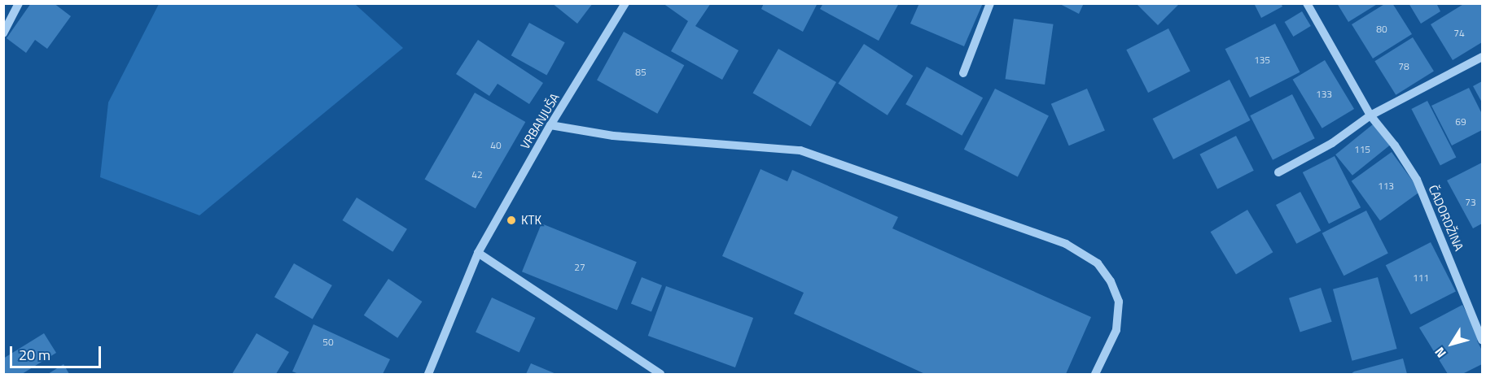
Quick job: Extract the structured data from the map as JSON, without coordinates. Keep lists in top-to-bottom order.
{
  "streets": {
    "street": ["VRBANJUŠA", "ČADORDŽINA"]
  },
  "places": ["KTK"],
  "house_numbers": [
    "80",
    "74",
    "135",
    "78",
    "85",
    "133",
    "69",
    "40",
    "115",
    "42",
    "113",
    "73",
    "27",
    "111",
    "50"
  ],
  "scale_bar": "20 m",
  "north": "bottom left"
}
